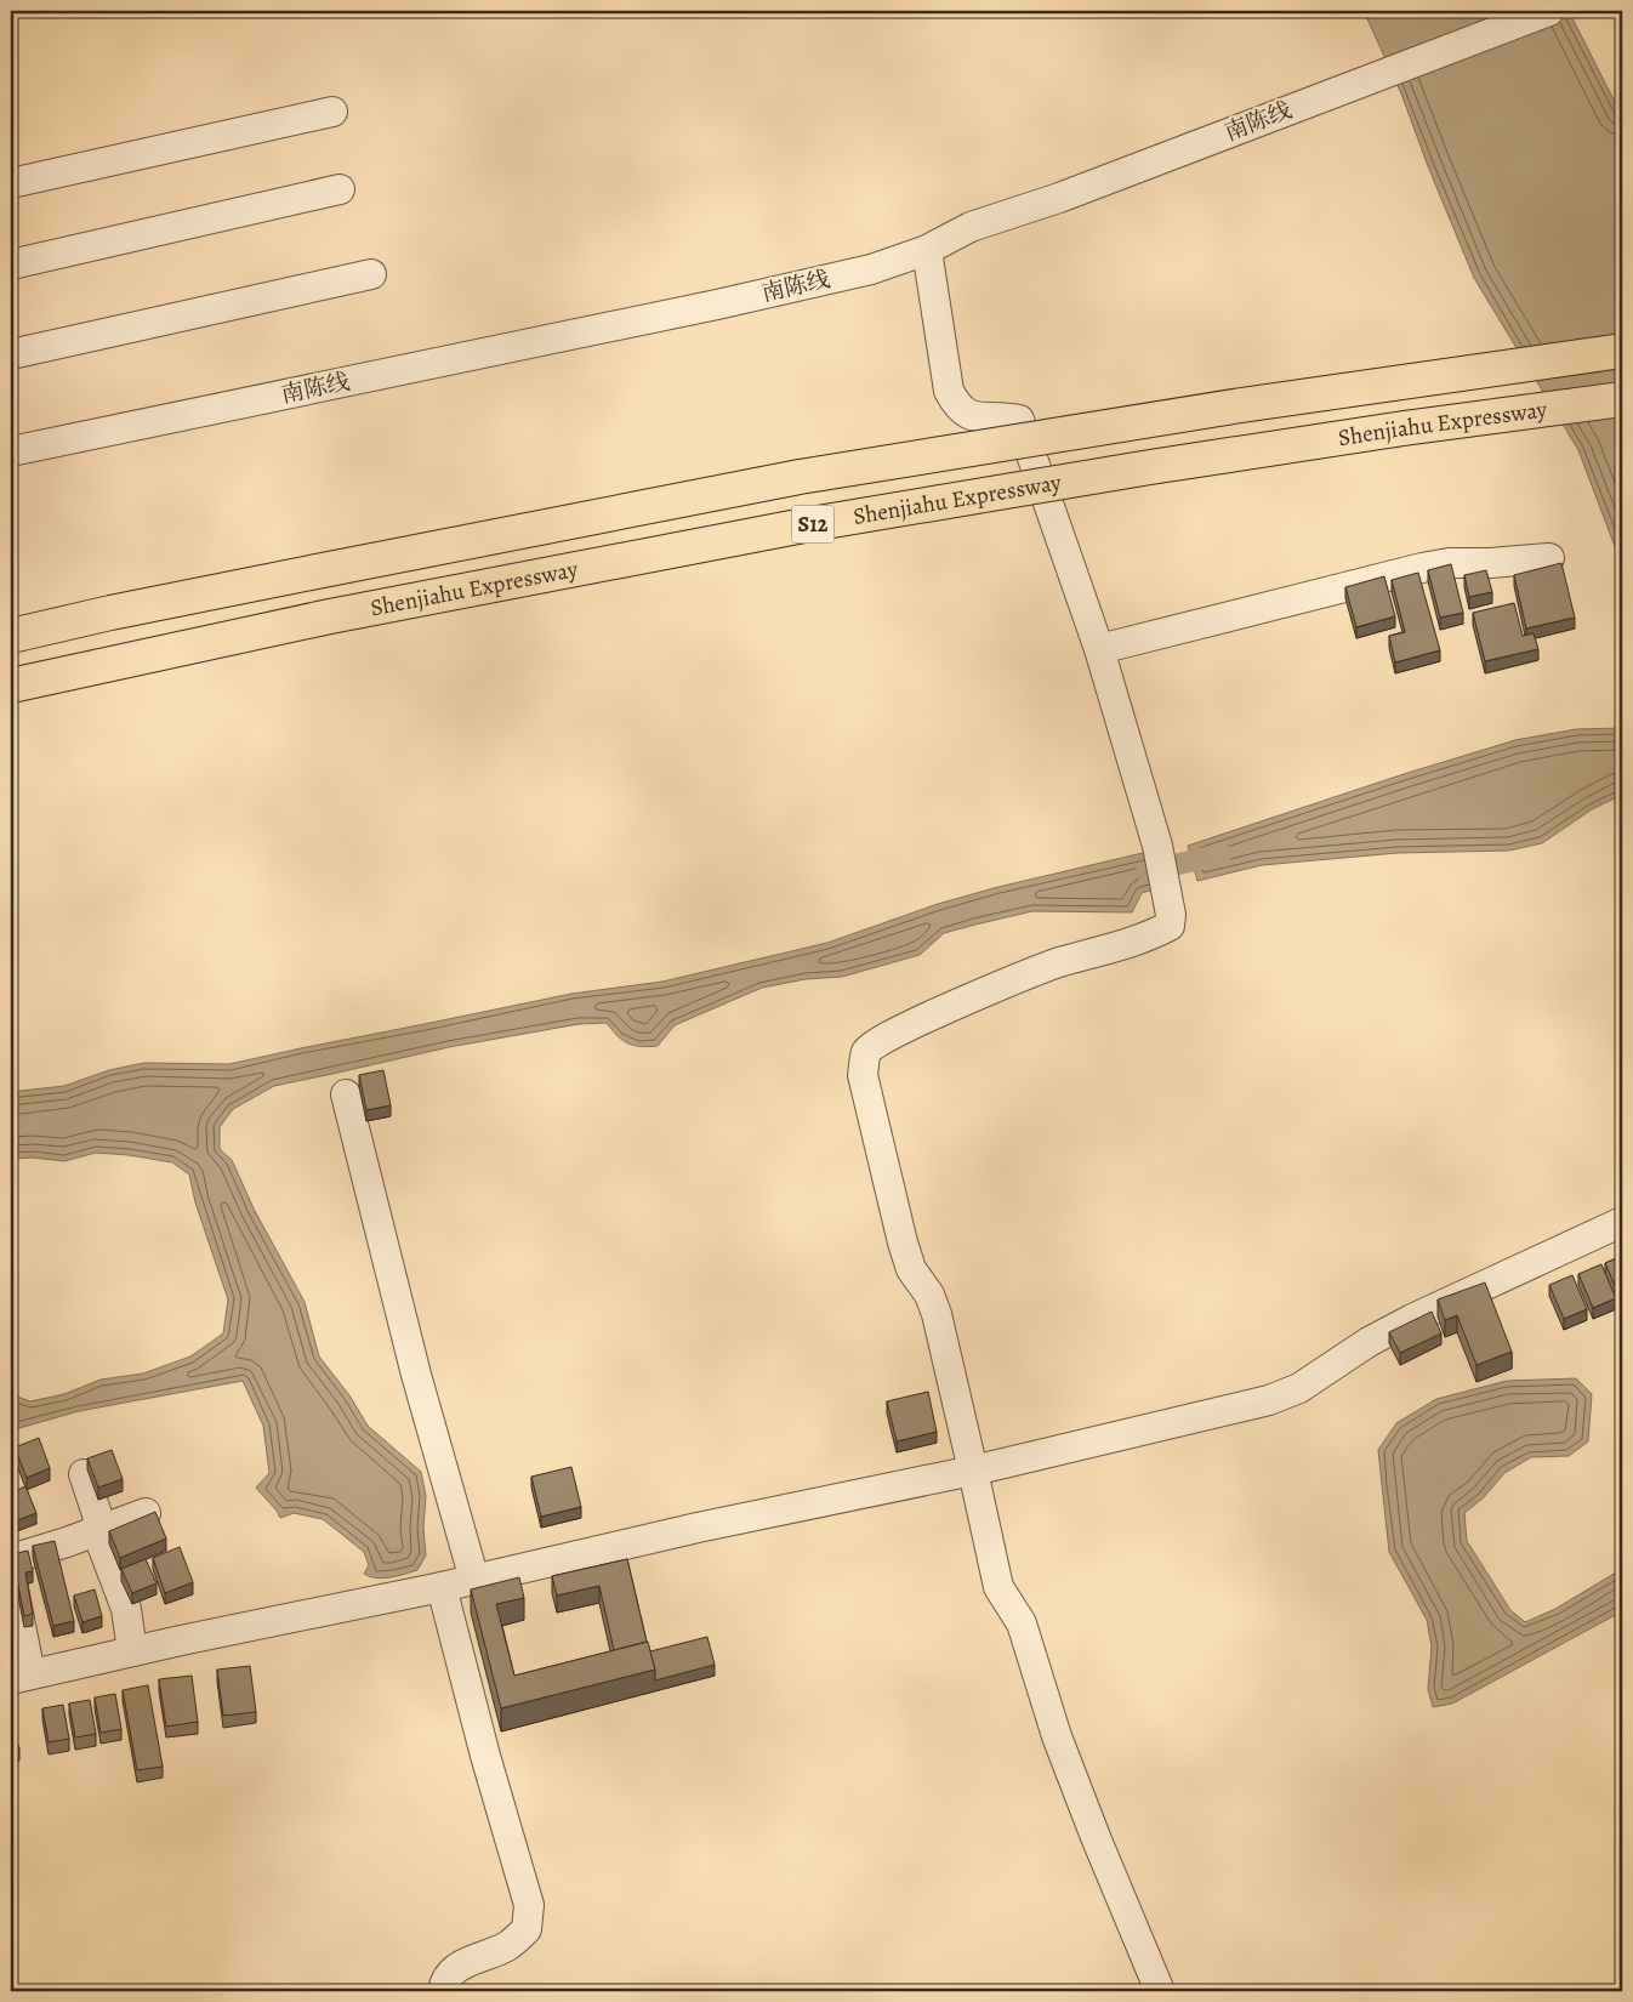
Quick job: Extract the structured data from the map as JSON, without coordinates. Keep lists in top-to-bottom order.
{
  "streets": {
    "highway": ["Shenjiahu Expressway", "S12"],
    "street": ["南陈线"]
  }
}
